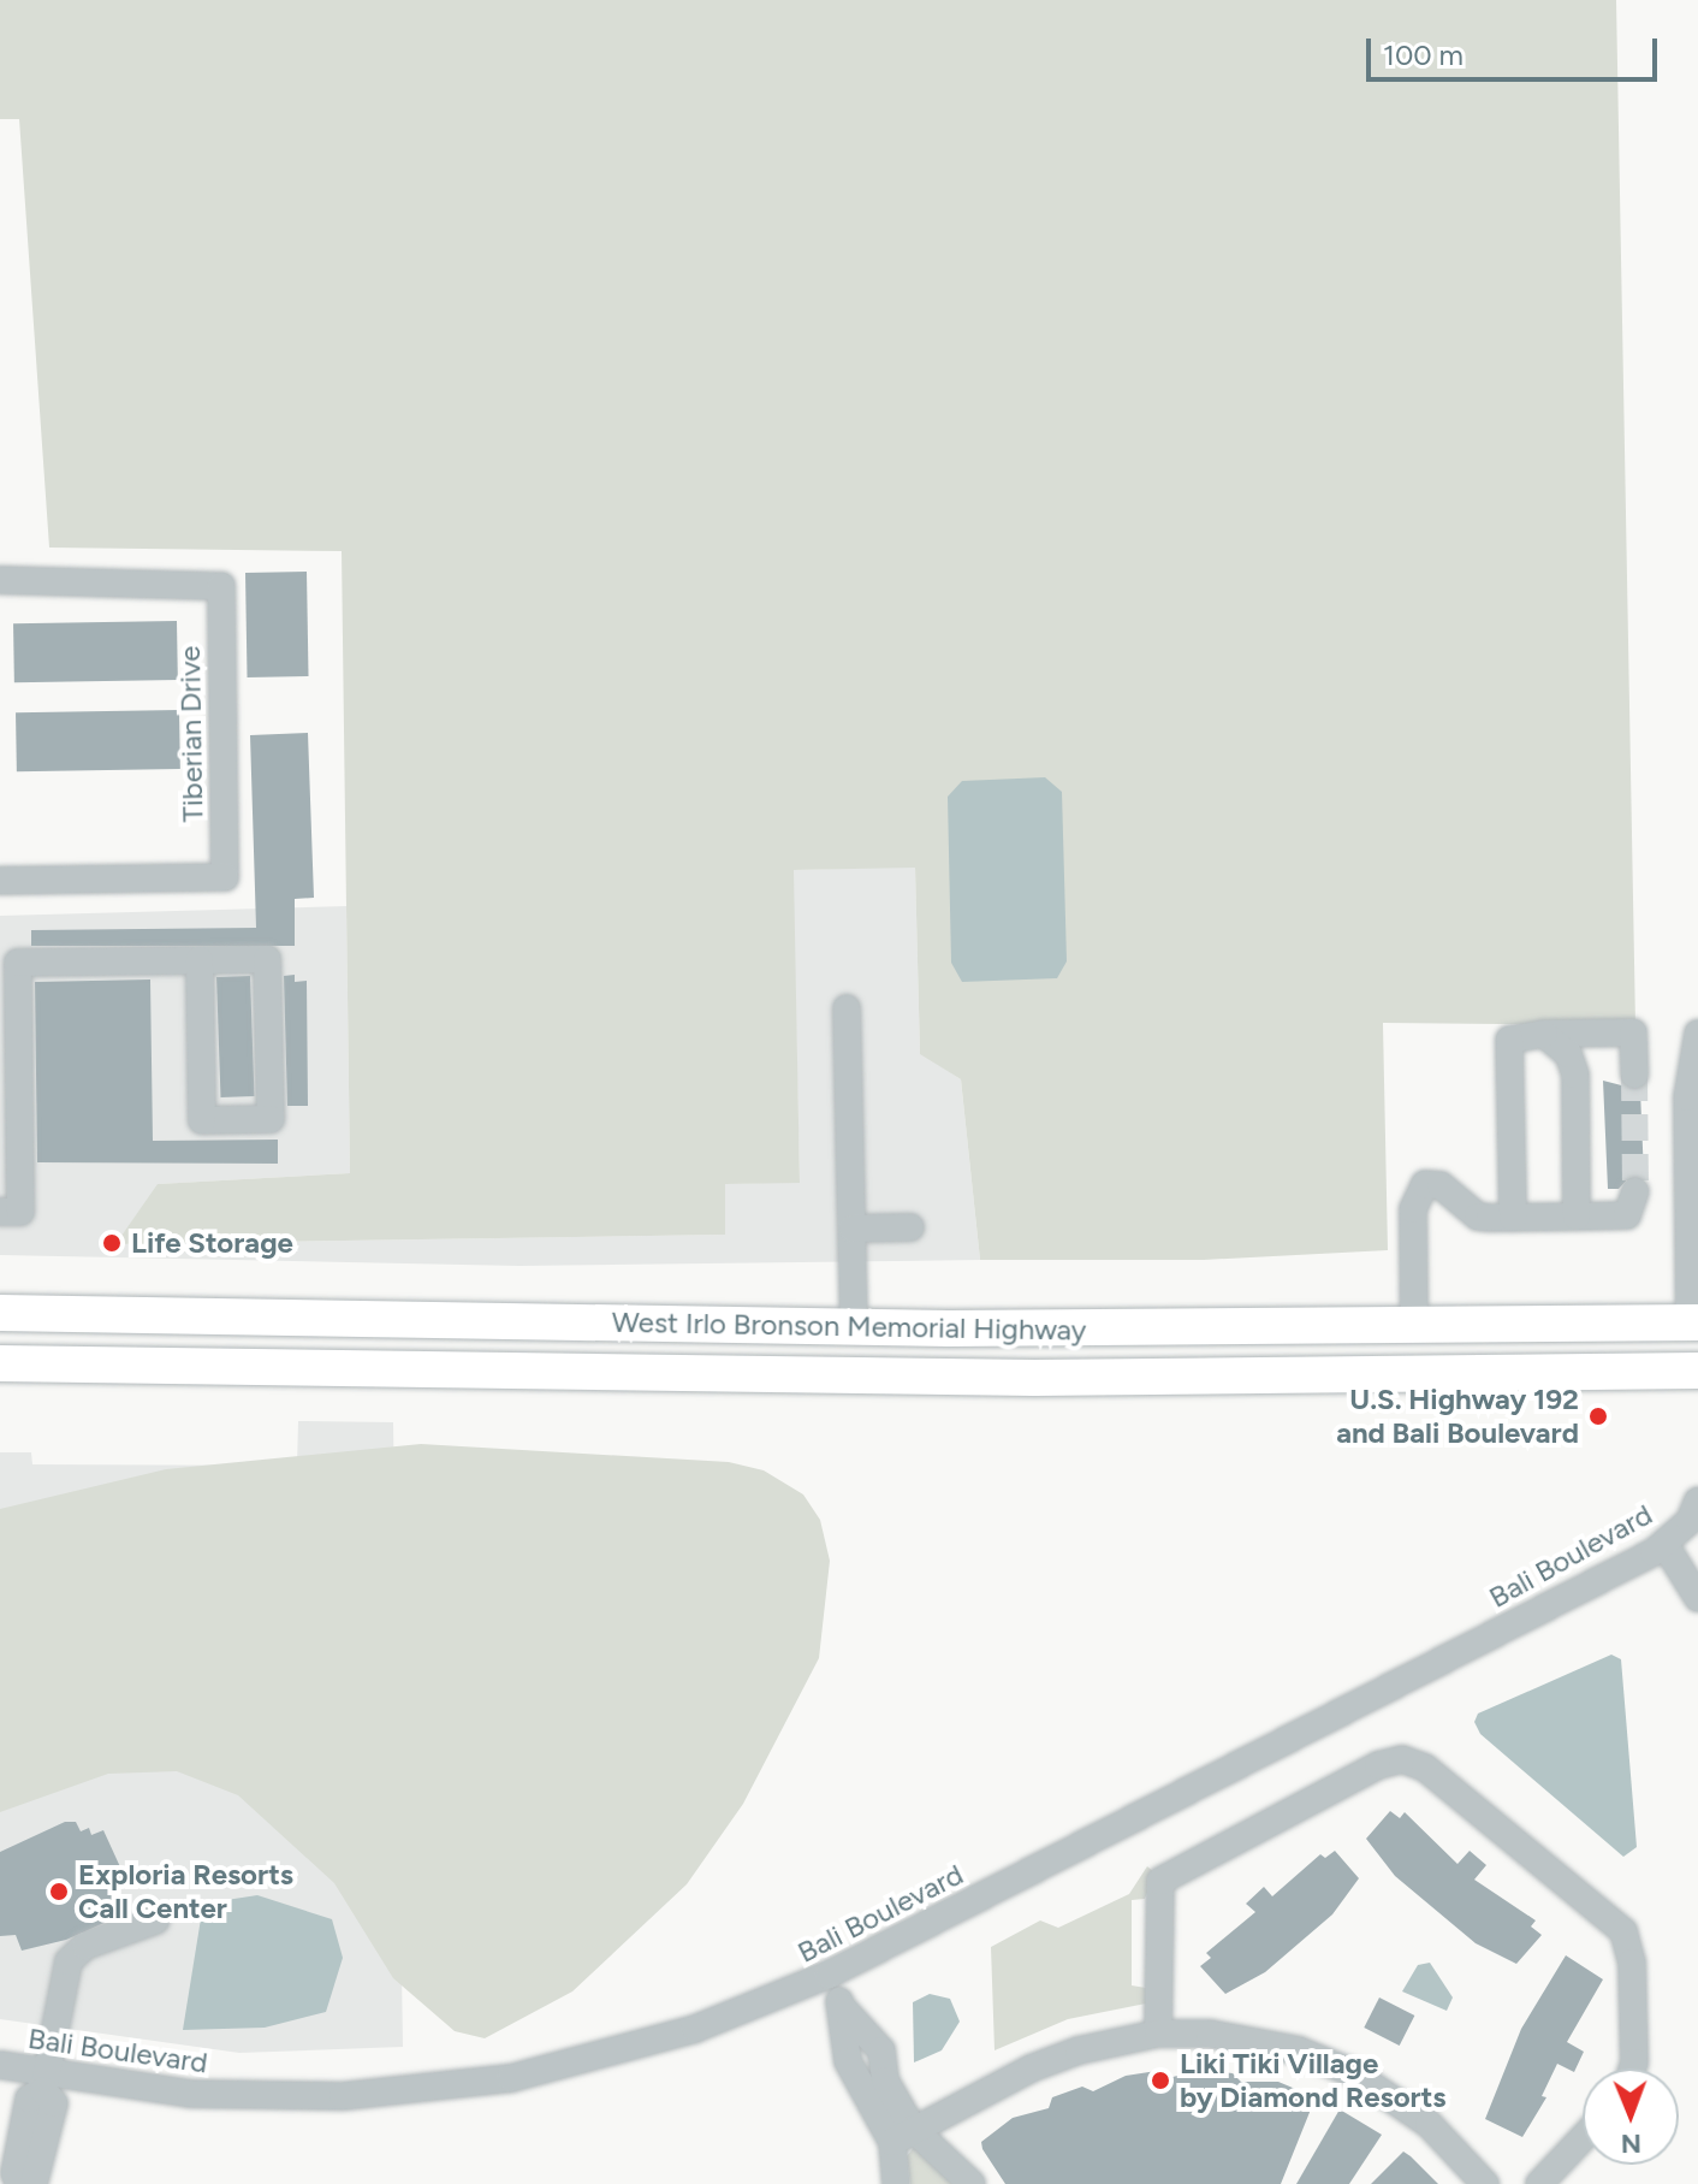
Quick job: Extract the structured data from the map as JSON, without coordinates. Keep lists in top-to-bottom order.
{
  "streets": {
    "highway": ["West Irlo Bronson Memorial Highway"],
    "street": ["Tiberian Drive", "Bali Boulevard"]
  },
  "places": [
    "Life Storage",
    "U.S. Highway 192 and Bali Boulevard",
    "Exploria Resorts Call Center",
    "Liki Tiki Village by Diamond Resorts"
  ],
  "scale_bar": "100 m",
  "north": "bottom"
}
